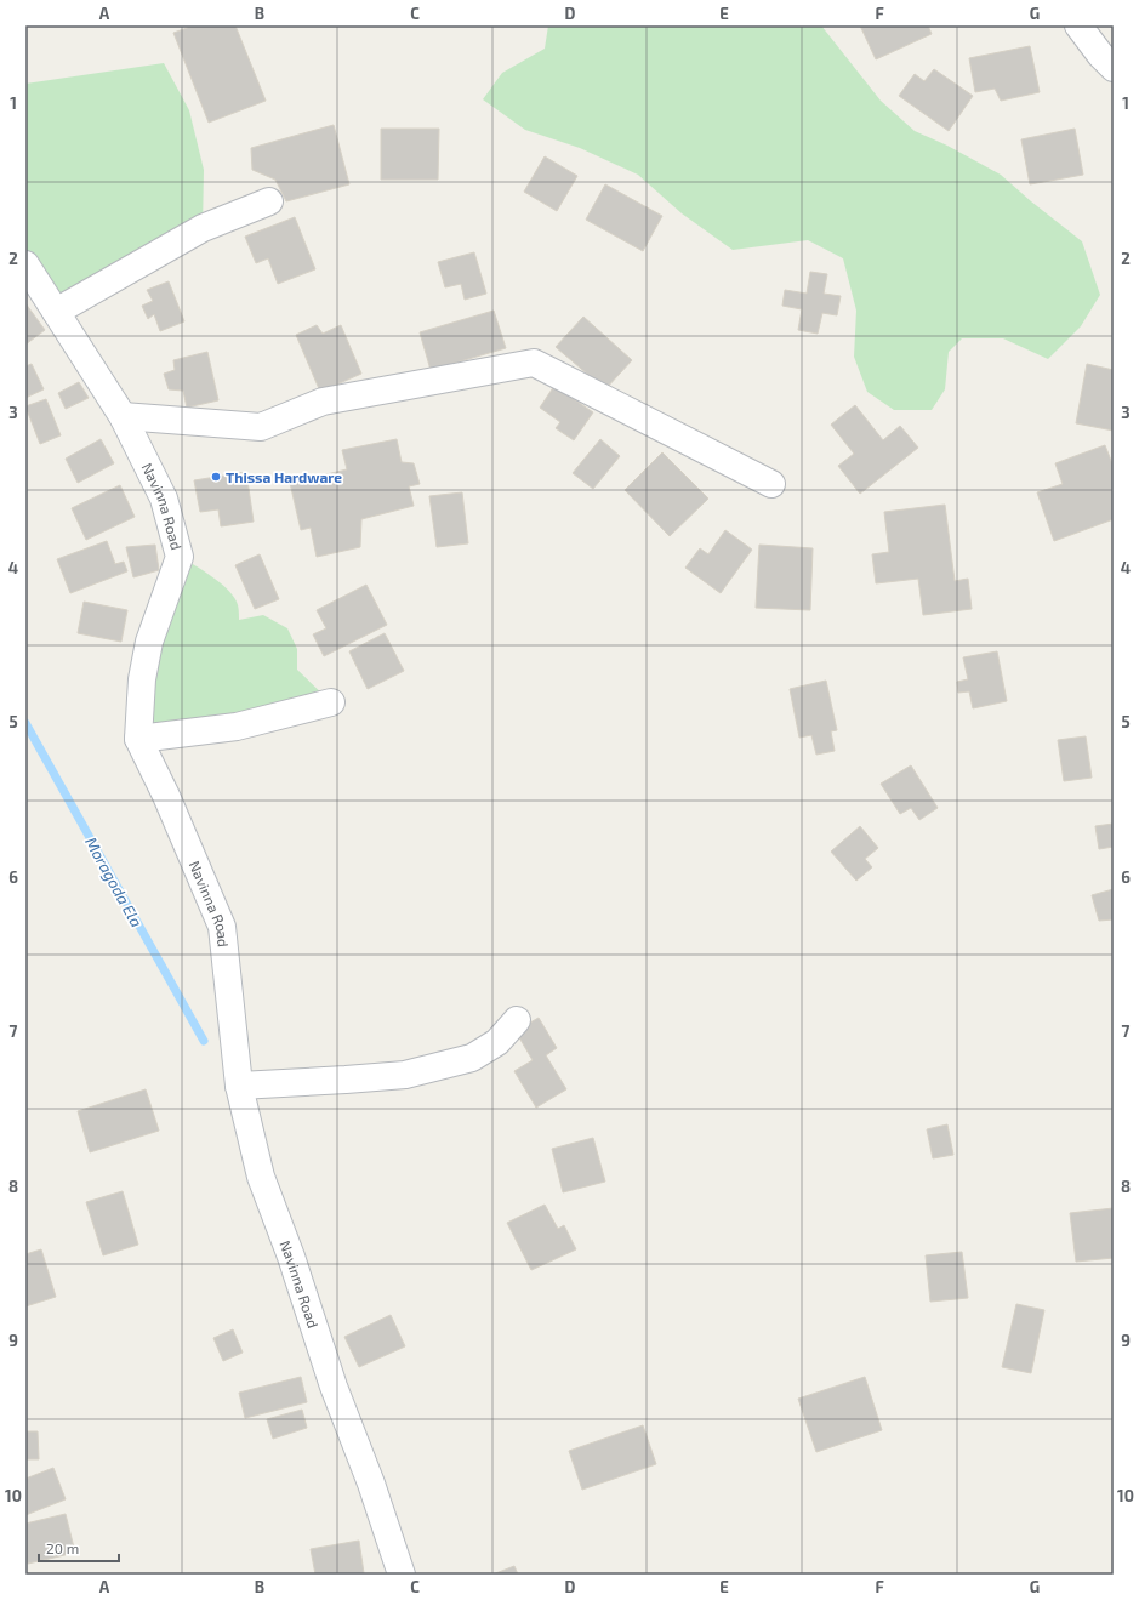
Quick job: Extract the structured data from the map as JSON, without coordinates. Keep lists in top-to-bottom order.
{
  "streets": {
    "street": ["Navinna Road"]
  },
  "water": ["Moragoda Ela"],
  "places": ["Thissa Hardware"],
  "scale_bar": "20 m",
  "grid": {
    "columns": [
      "A",
      "B",
      "C",
      "D",
      "E",
      "F",
      "G"
    ],
    "rows": [
      "1",
      "2",
      "3",
      "4",
      "5",
      "6",
      "7",
      "8",
      "9",
      "10"
    ]
  }
}
